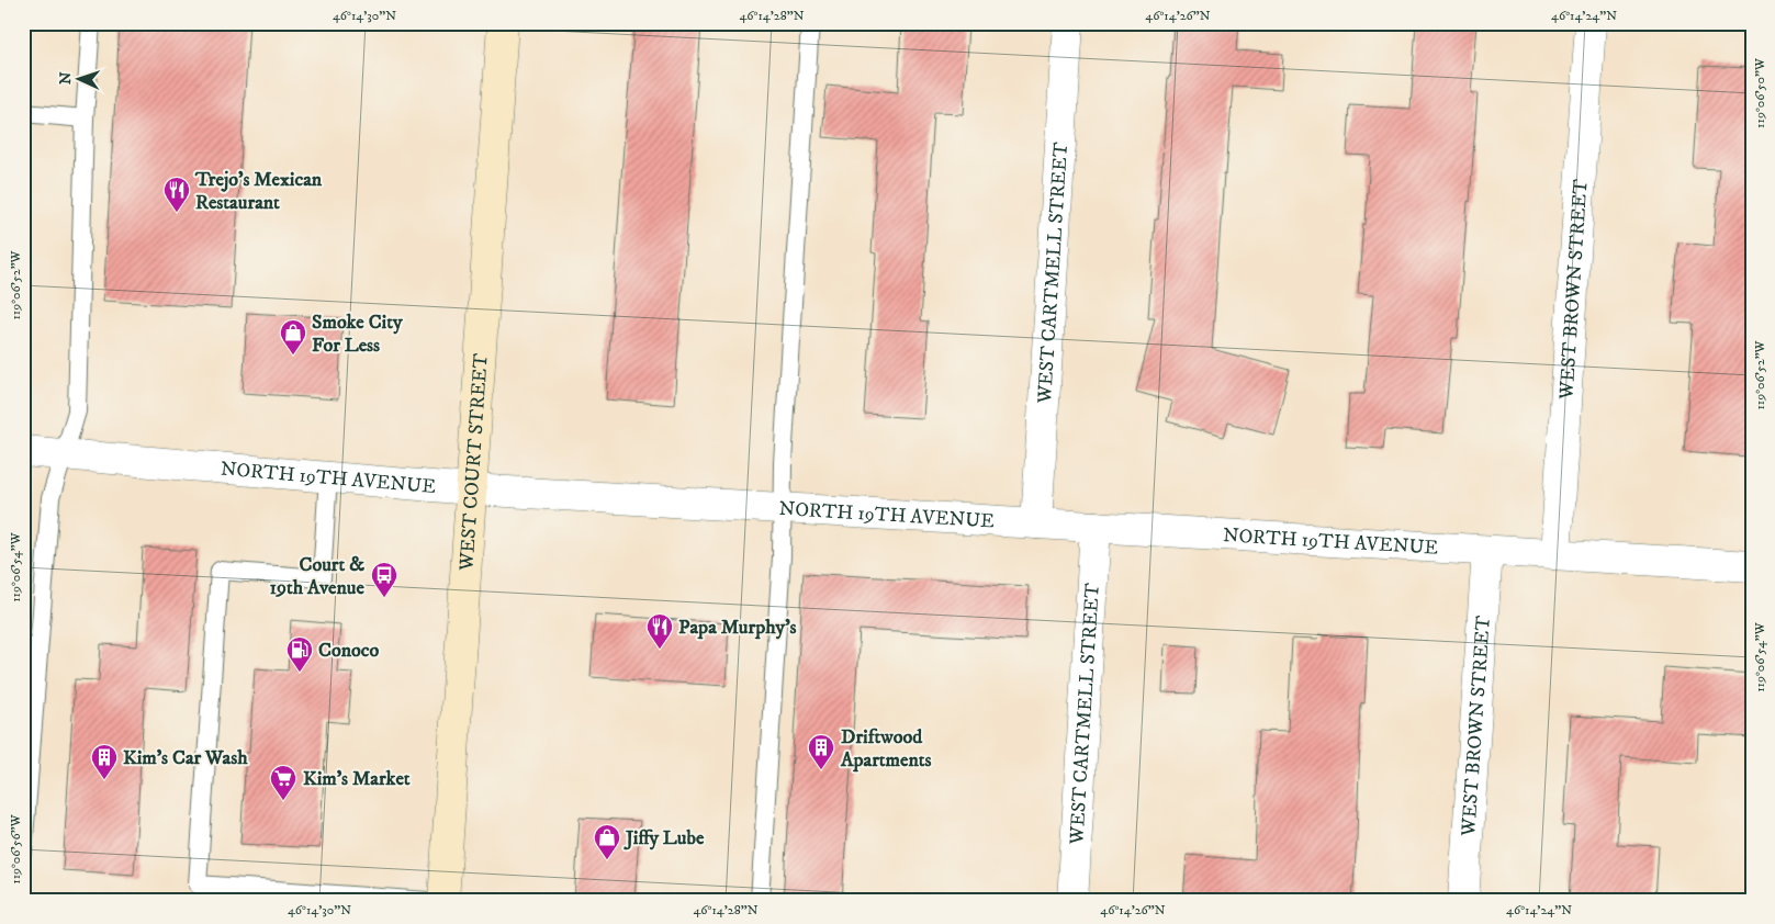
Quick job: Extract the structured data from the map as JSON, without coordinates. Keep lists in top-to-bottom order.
{
  "streets": {
    "main road": ["WEST COURT STREET"],
    "street": ["WEST CARTMELL STREET", "WEST BROWN STREET", "NORTH 19TH AVENUE"]
  },
  "crossings": [
    ["WEST CARTMELL STREET", "NORTH 19TH AVENUE"],
    ["WEST BROWN STREET", "NORTH 19TH AVENUE"],
    ["WEST COURT STREET", "NORTH 19TH AVENUE"]
  ],
  "places": {
    "restaurant": ["Trejo's Mexican Restaurant", "Papa Murphy's"],
    "shop": ["Smoke City For Less", "Jiffy Lube"],
    "bus stop": ["Court & 19th Avenue"],
    "fuel station": ["Conoco"],
    "building": ["Driftwood Apartments", "Kim's Car Wash"],
    "supermarket": ["Kim's Market"]
  },
  "north": "left",
  "coordinates": [
    "46°14'30\"N",
    "46°14'28\"N",
    "46°14'26\"N",
    "46°14'24\"N",
    "119°06'50\"W",
    "119°06'52\"W",
    "119°06'54\"W",
    "119°06'56\"W"
  ]
}
